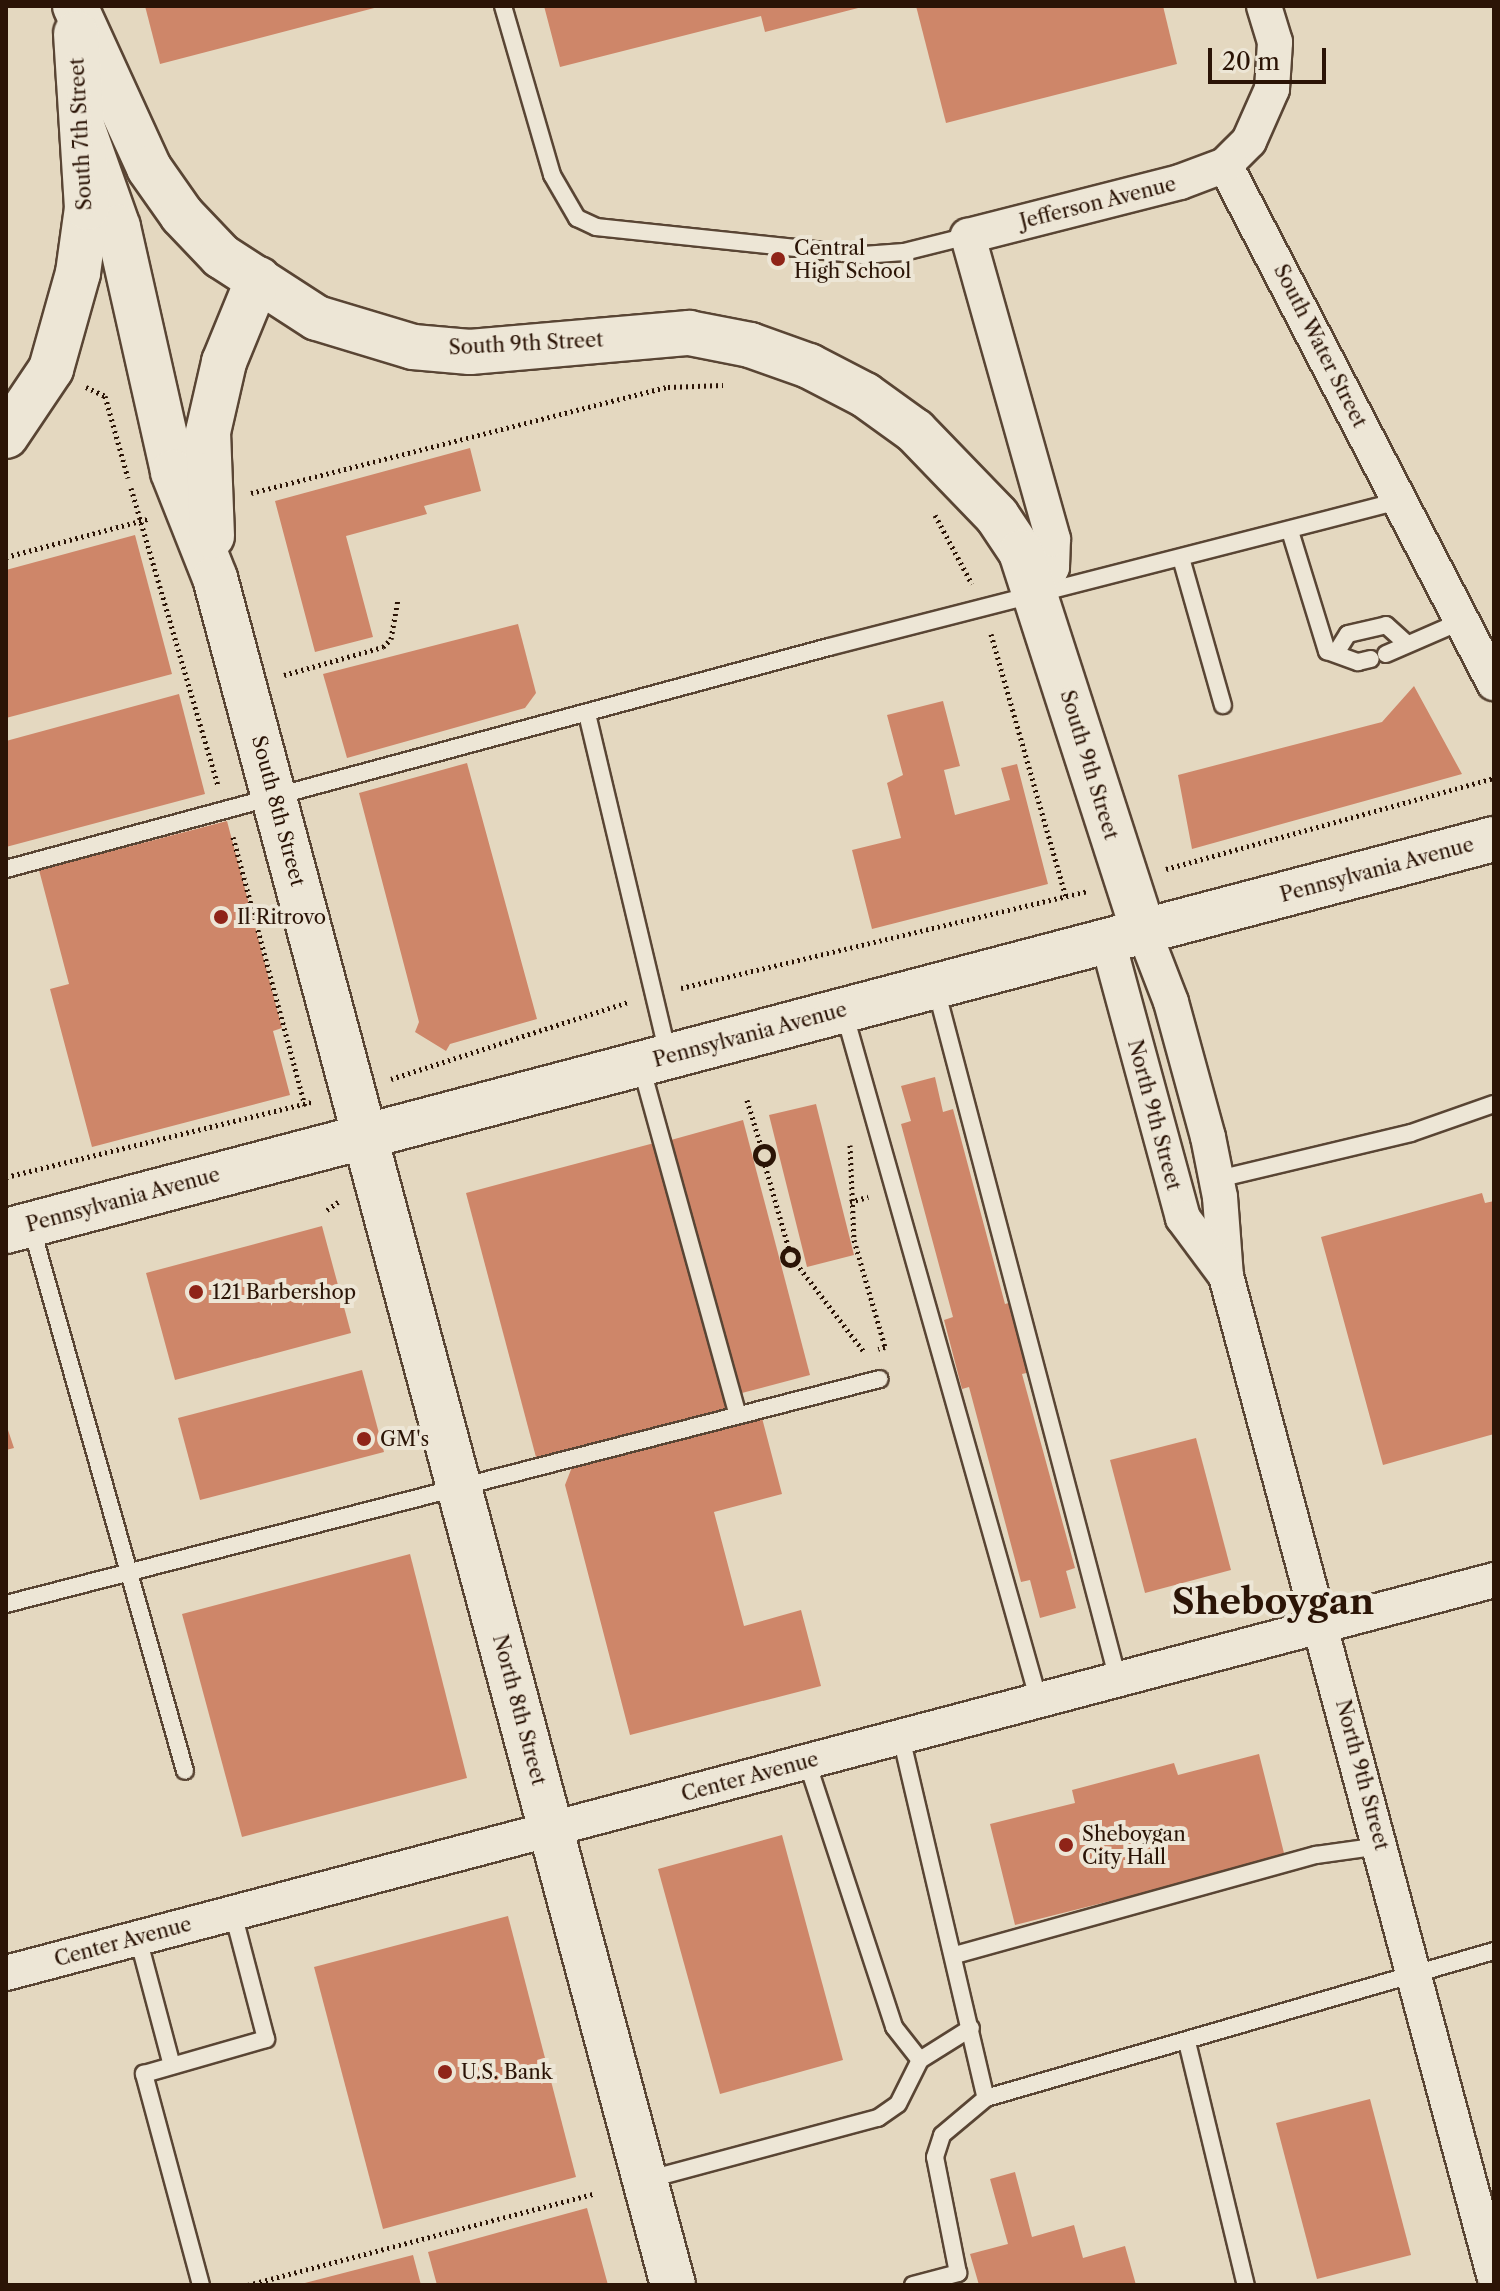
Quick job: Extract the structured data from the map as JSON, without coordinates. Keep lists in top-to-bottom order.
{
  "streets": {
    "street": [
      "South 7th Street",
      "Jefferson Avenue",
      "South 9th Street",
      "South Water Street",
      "South 8th Street",
      "Pennsylvania Avenue",
      "North 9th Street",
      "North 8th Street",
      "Center Avenue"
    ]
  },
  "crossings": [
    ["South 7th Street", "South 9th Street"],
    ["South 7th Street", "South 8th Street"],
    ["Jefferson Avenue", "South Water Street"],
    ["South 9th Street", "South 8th Street"],
    ["South 9th Street", "Pennsylvania Avenue"],
    ["South 9th Street", "North 9th Street"],
    ["South 8th Street", "Pennsylvania Avenue"],
    ["South 8th Street", "North 8th Street"],
    ["Pennsylvania Avenue", "North 9th Street"],
    ["Pennsylvania Avenue", "North 8th Street"],
    ["North 9th Street", "Center Avenue"],
    ["North 8th Street", "Center Avenue"]
  ],
  "districts": ["Sheboygan"],
  "places": [
    "Central High School",
    "Il Ritrovo",
    "121 Barbershop",
    "GM's",
    "Sheboygan City Hall",
    "U.S. Bank"
  ],
  "scale_bar": "20 m"
}
